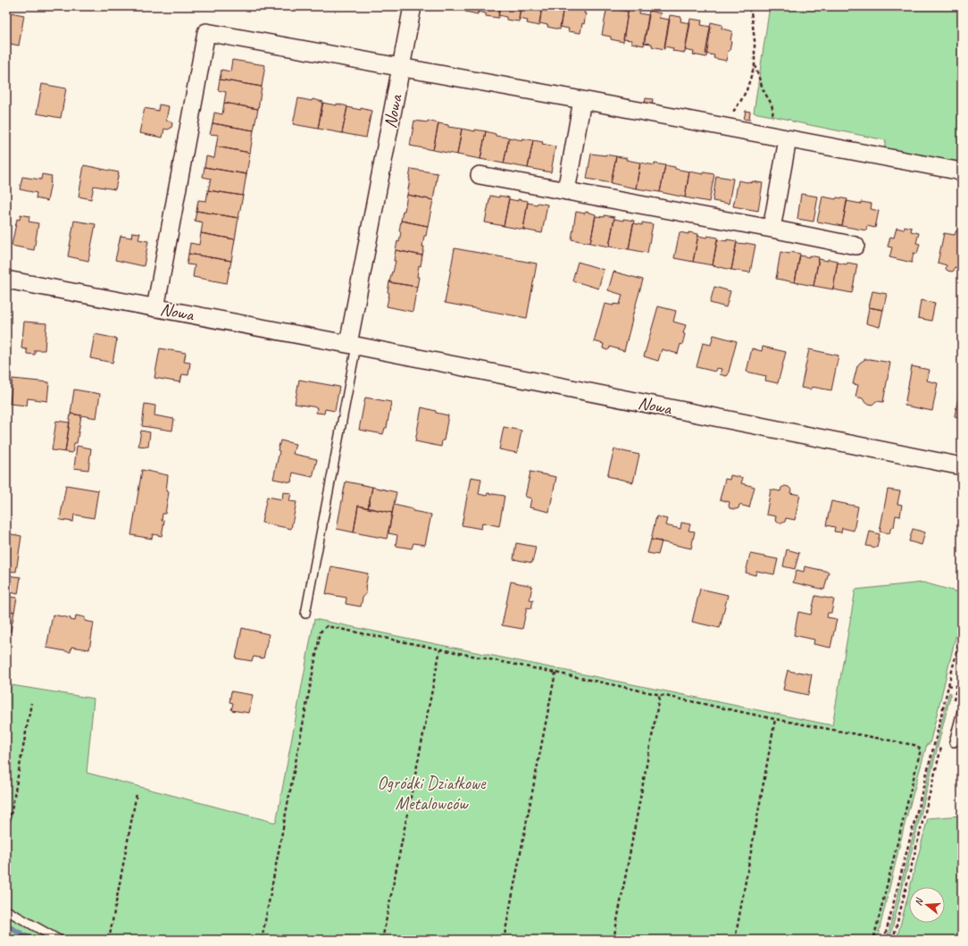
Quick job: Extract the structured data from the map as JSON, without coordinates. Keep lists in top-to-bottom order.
{
  "streets": {
    "street": ["Nowa"]
  },
  "parks": ["Ogródki Działkowe Metalowców"],
  "north": "left"
}
